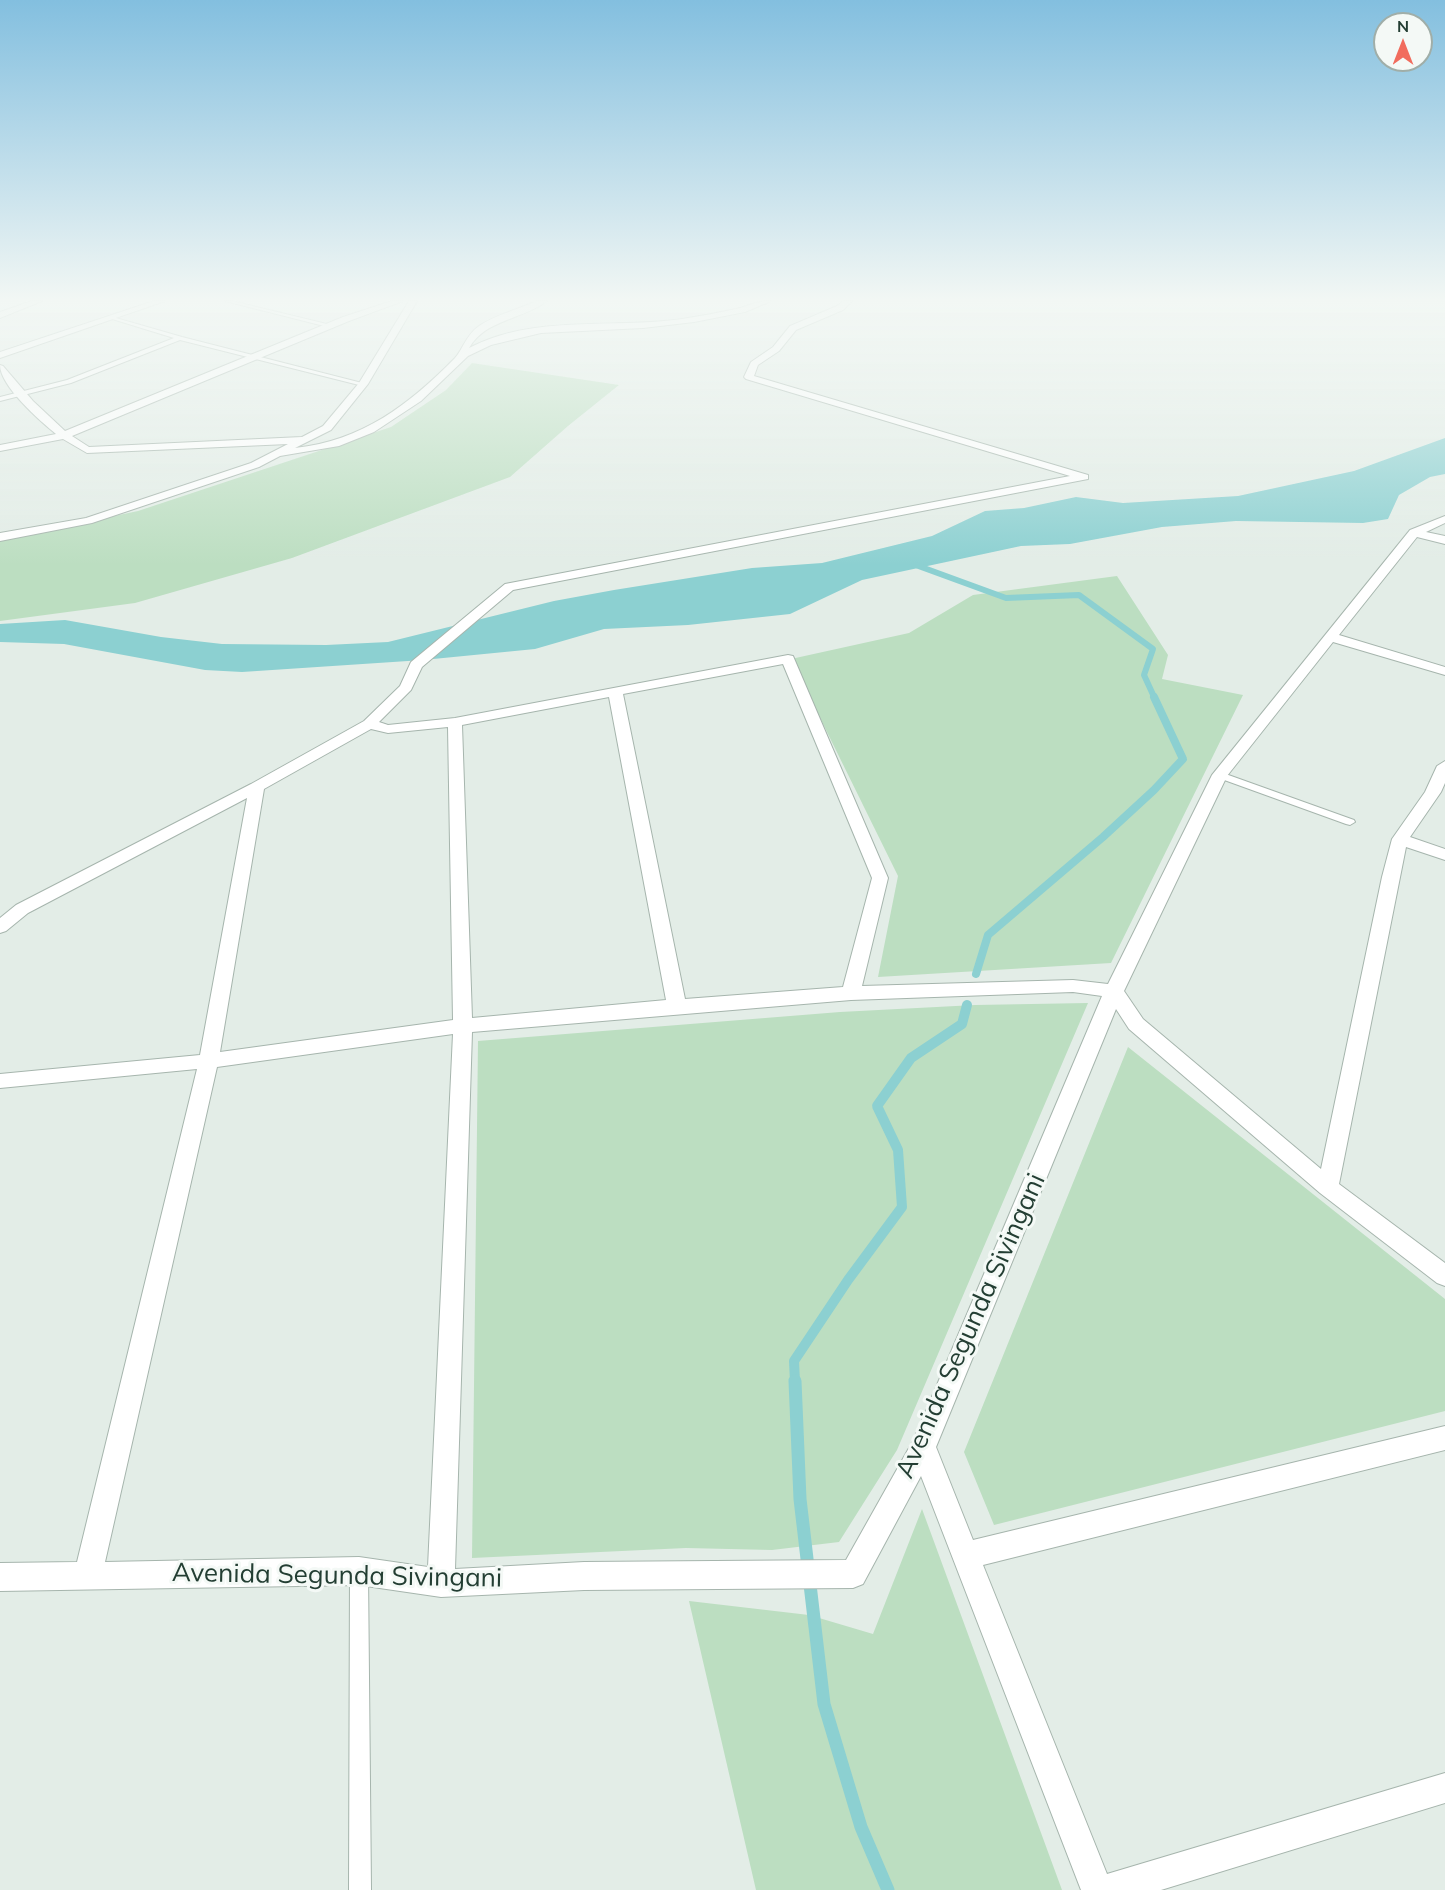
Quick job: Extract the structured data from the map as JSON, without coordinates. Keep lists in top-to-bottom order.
{
  "streets": {
    "street": ["Avenida Segunda Sivingani"]
  },
  "north": "top"
}
